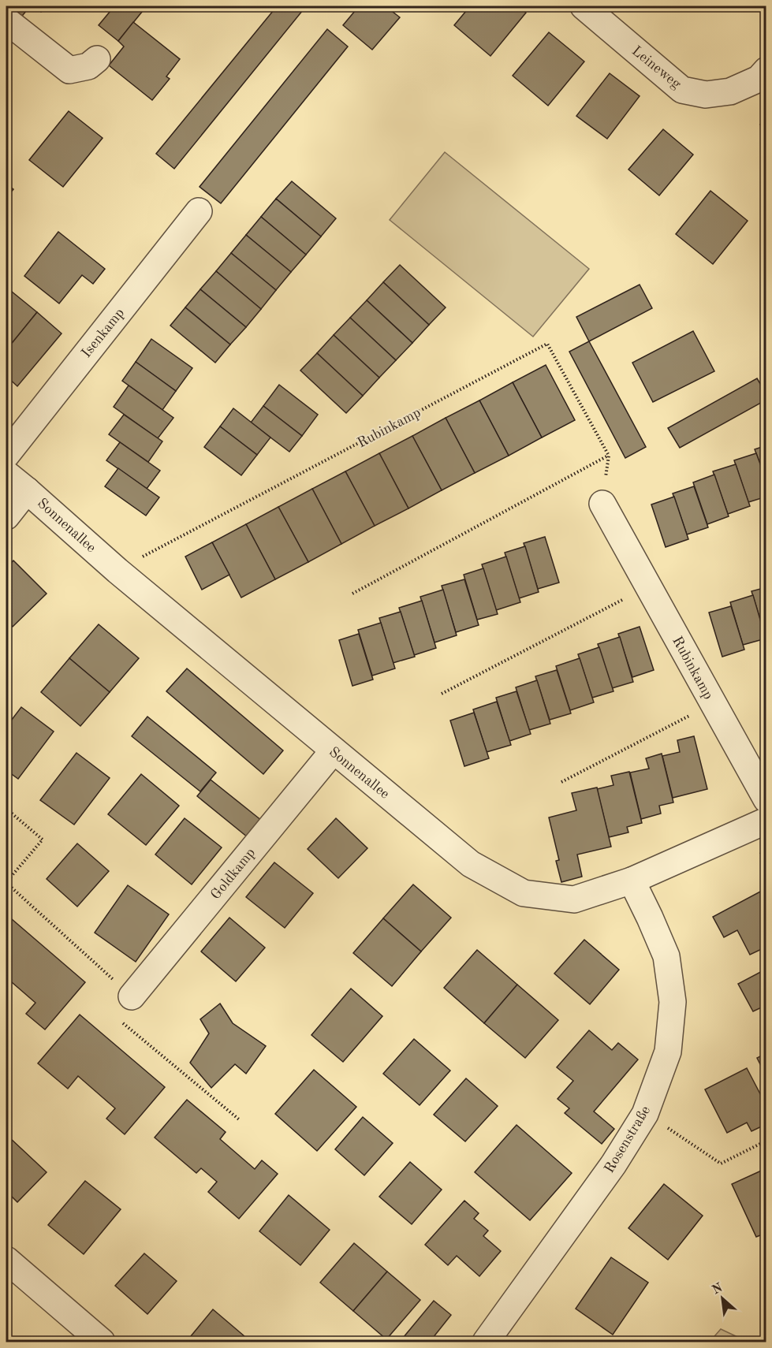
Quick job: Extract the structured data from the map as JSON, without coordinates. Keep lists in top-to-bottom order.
{
  "streets": {
    "street": [
      "Leineweg",
      "Isenkamp",
      "Rubinkamp",
      "Sonnenallee",
      "Goldkamp",
      "Rosenstraße"
    ]
  },
  "crossings": [
    ["Rubinkamp", "Sonnenallee"],
    ["Sonnenallee", "Goldkamp"],
    ["Sonnenallee", "Rosenstraße"]
  ],
  "north": "top left"
}
